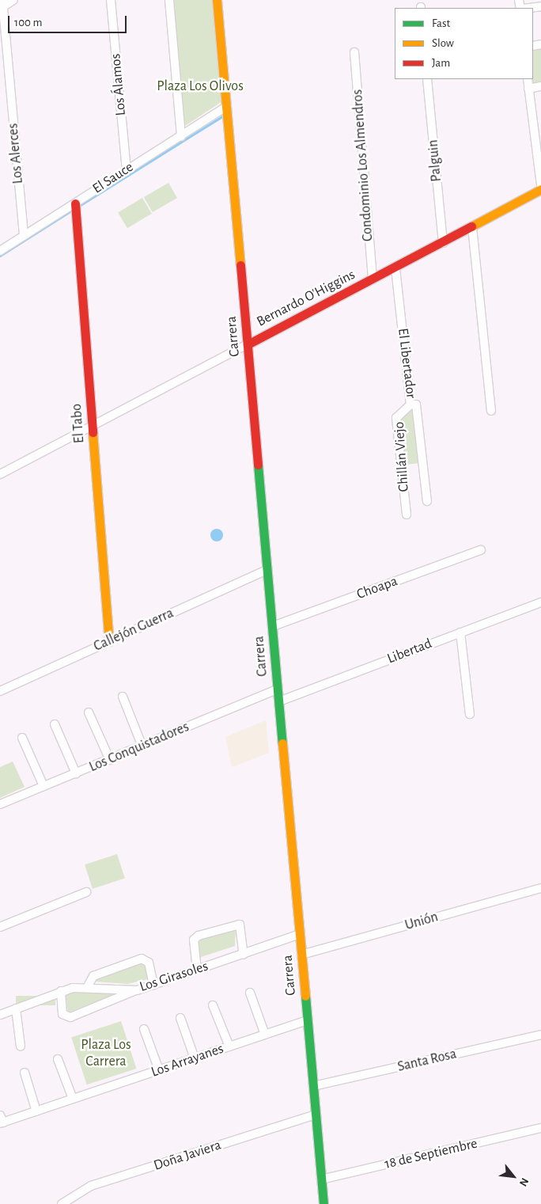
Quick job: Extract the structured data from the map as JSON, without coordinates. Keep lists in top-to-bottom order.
{
  "streets": {
    "main road": ["Bernardo O'Higgins", "Carrera", "El Tabo"],
    "street": [
      "Los Álamos",
      "Los Alerces",
      "Palguin",
      "Condominio Los Almendros",
      "El Sauce",
      "El Libertador",
      "Chillán Viejo",
      "Choapa",
      "Callejón Guerra",
      "Libertad",
      "Los Conquistadores",
      "Unión",
      "Los Girasoles",
      "Los Arrayanes",
      "Santa Rosa",
      "18 de Septiembre",
      "Doña Javiera"
    ]
  },
  "crossings": [
    ["Los Álamos", "El Sauce"],
    ["Los Alerces", "El Sauce"],
    ["Palguin", "Bernardo O'Higgins"],
    ["Condominio Los Almendros", "Bernardo O'Higgins"],
    ["El Sauce", "Carrera"],
    ["El Sauce", "El Tabo"],
    ["Bernardo O'Higgins", "Carrera"],
    ["Bernardo O'Higgins", "El Libertador"],
    ["Bernardo O'Higgins", "El Tabo"],
    ["Carrera", "Choapa"],
    ["Carrera", "Callejón Guerra"],
    ["Carrera", "Libertad"],
    ["Carrera", "Los Conquistadores"],
    ["Carrera", "Unión"],
    ["Carrera", "Los Girasoles"],
    ["Carrera", "Los Arrayanes"],
    ["Carrera", "Santa Rosa"],
    ["Carrera", "18 de Septiembre"],
    ["Carrera", "Doña Javiera"],
    ["El Libertador", "Chillán Viejo"],
    ["El Tabo", "Callejón Guerra"]
  ],
  "parks": ["Plaza Los Olivos", "Plaza Los Carrera"],
  "legend": ["Fast", "Slow", "Jam"],
  "scale_bar": "100 m",
  "north": "bottom right"
}
